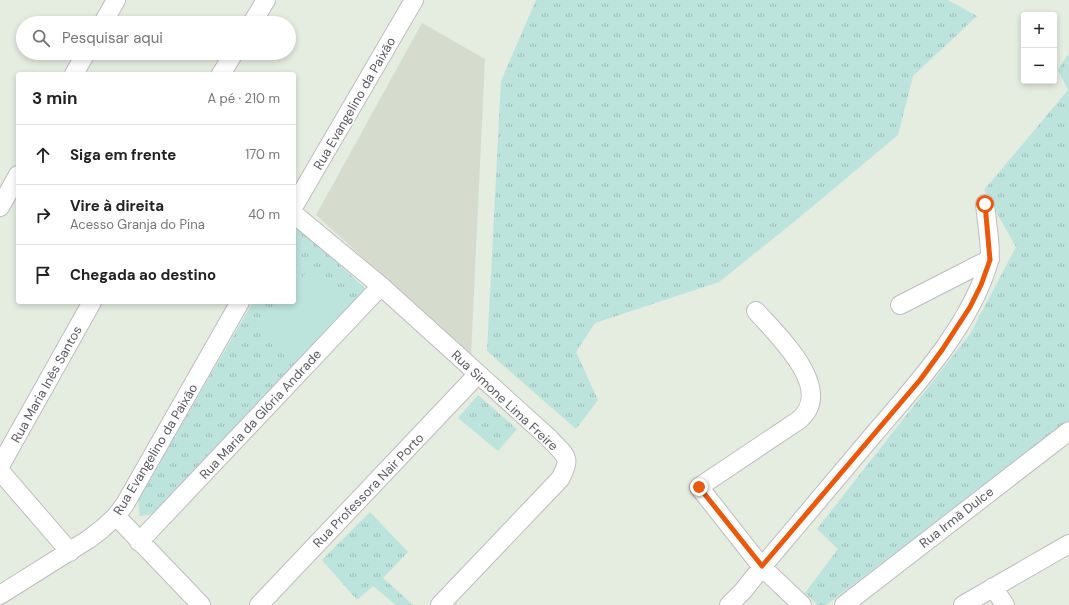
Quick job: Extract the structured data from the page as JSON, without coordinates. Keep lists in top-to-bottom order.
{
  "streets": {
    "street": [
      "Rua Evangelino da Paixão",
      "Rua Maria Inês Santos",
      "Rua Simone Lima Freire",
      "Rua Maria da Glória Andrade",
      "Rua Professora Nair Porto",
      "Rua Irmã Dulce"
    ]
  },
  "crossings": [
    ["Rua Simone Lima Freire", "Rua Maria da Glória Andrade"],
    ["Rua Simone Lima Freire", "Rua Professora Nair Porto"]
  ],
  "page": {
    "map_buttons": ["+", "−"],
    "search": "Pesquisar aqui",
    "heading": ["3 min", "A pé · 210 m"],
    "list": [
      ["Siga em frente", "170 m"],
      ["Vire à direita", "Acesso Granja do Pina", "40 m"],
      "Chegada ao destino"
    ]
  }
}
